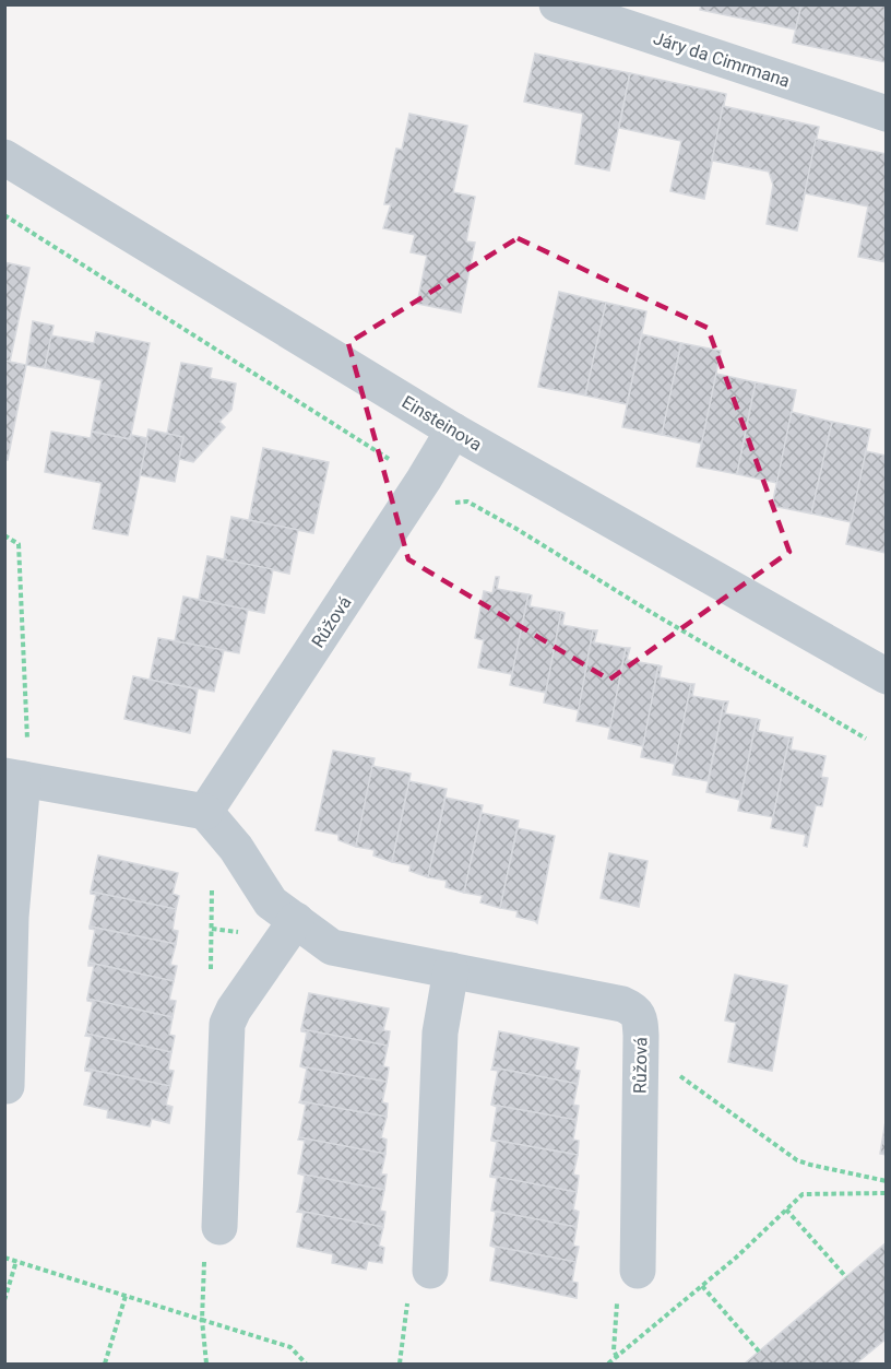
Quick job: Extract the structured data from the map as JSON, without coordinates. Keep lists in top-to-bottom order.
{
  "streets": {
    "street": ["Járy da Cimrmana", "Einsteinova", "Růžová"]
  },
  "crossings": [
    ["Einsteinova", "Růžová"]
  ]
}
